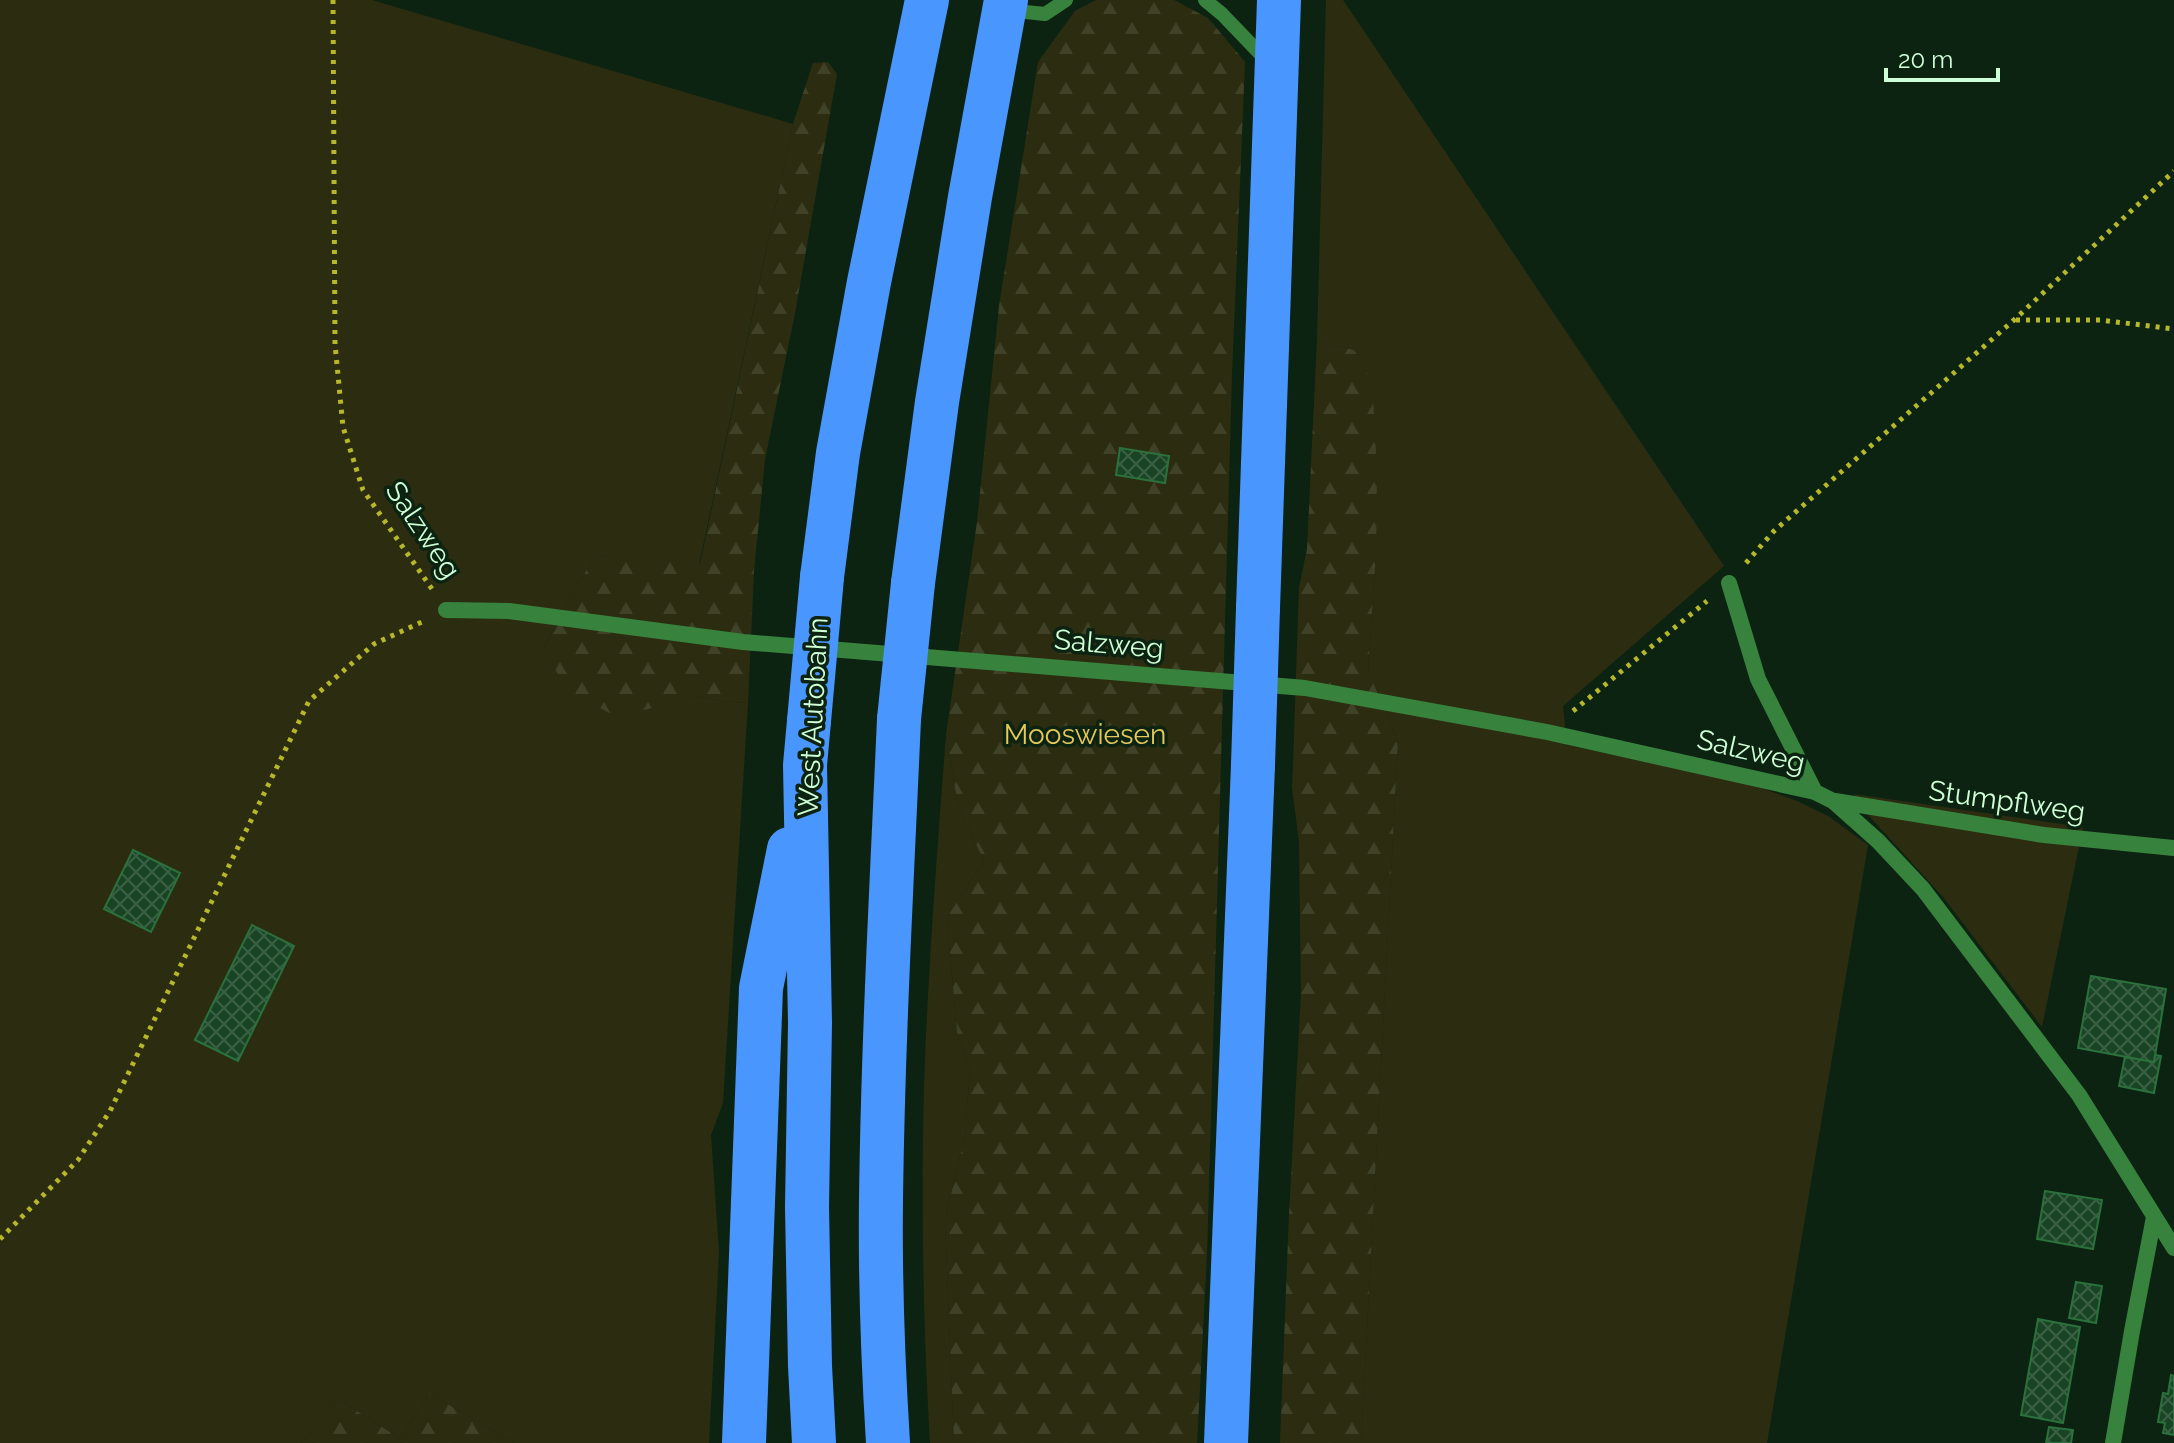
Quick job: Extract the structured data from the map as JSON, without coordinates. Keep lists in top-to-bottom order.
{
  "streets": {
    "highway": ["West Autobahn"],
    "street": ["Salzweg", "Stumpflweg"]
  },
  "crossings": [
    ["Salzweg", "Stumpflweg"]
  ],
  "parks": ["Mooswiesen"],
  "scale_bar": "20 m"
}
